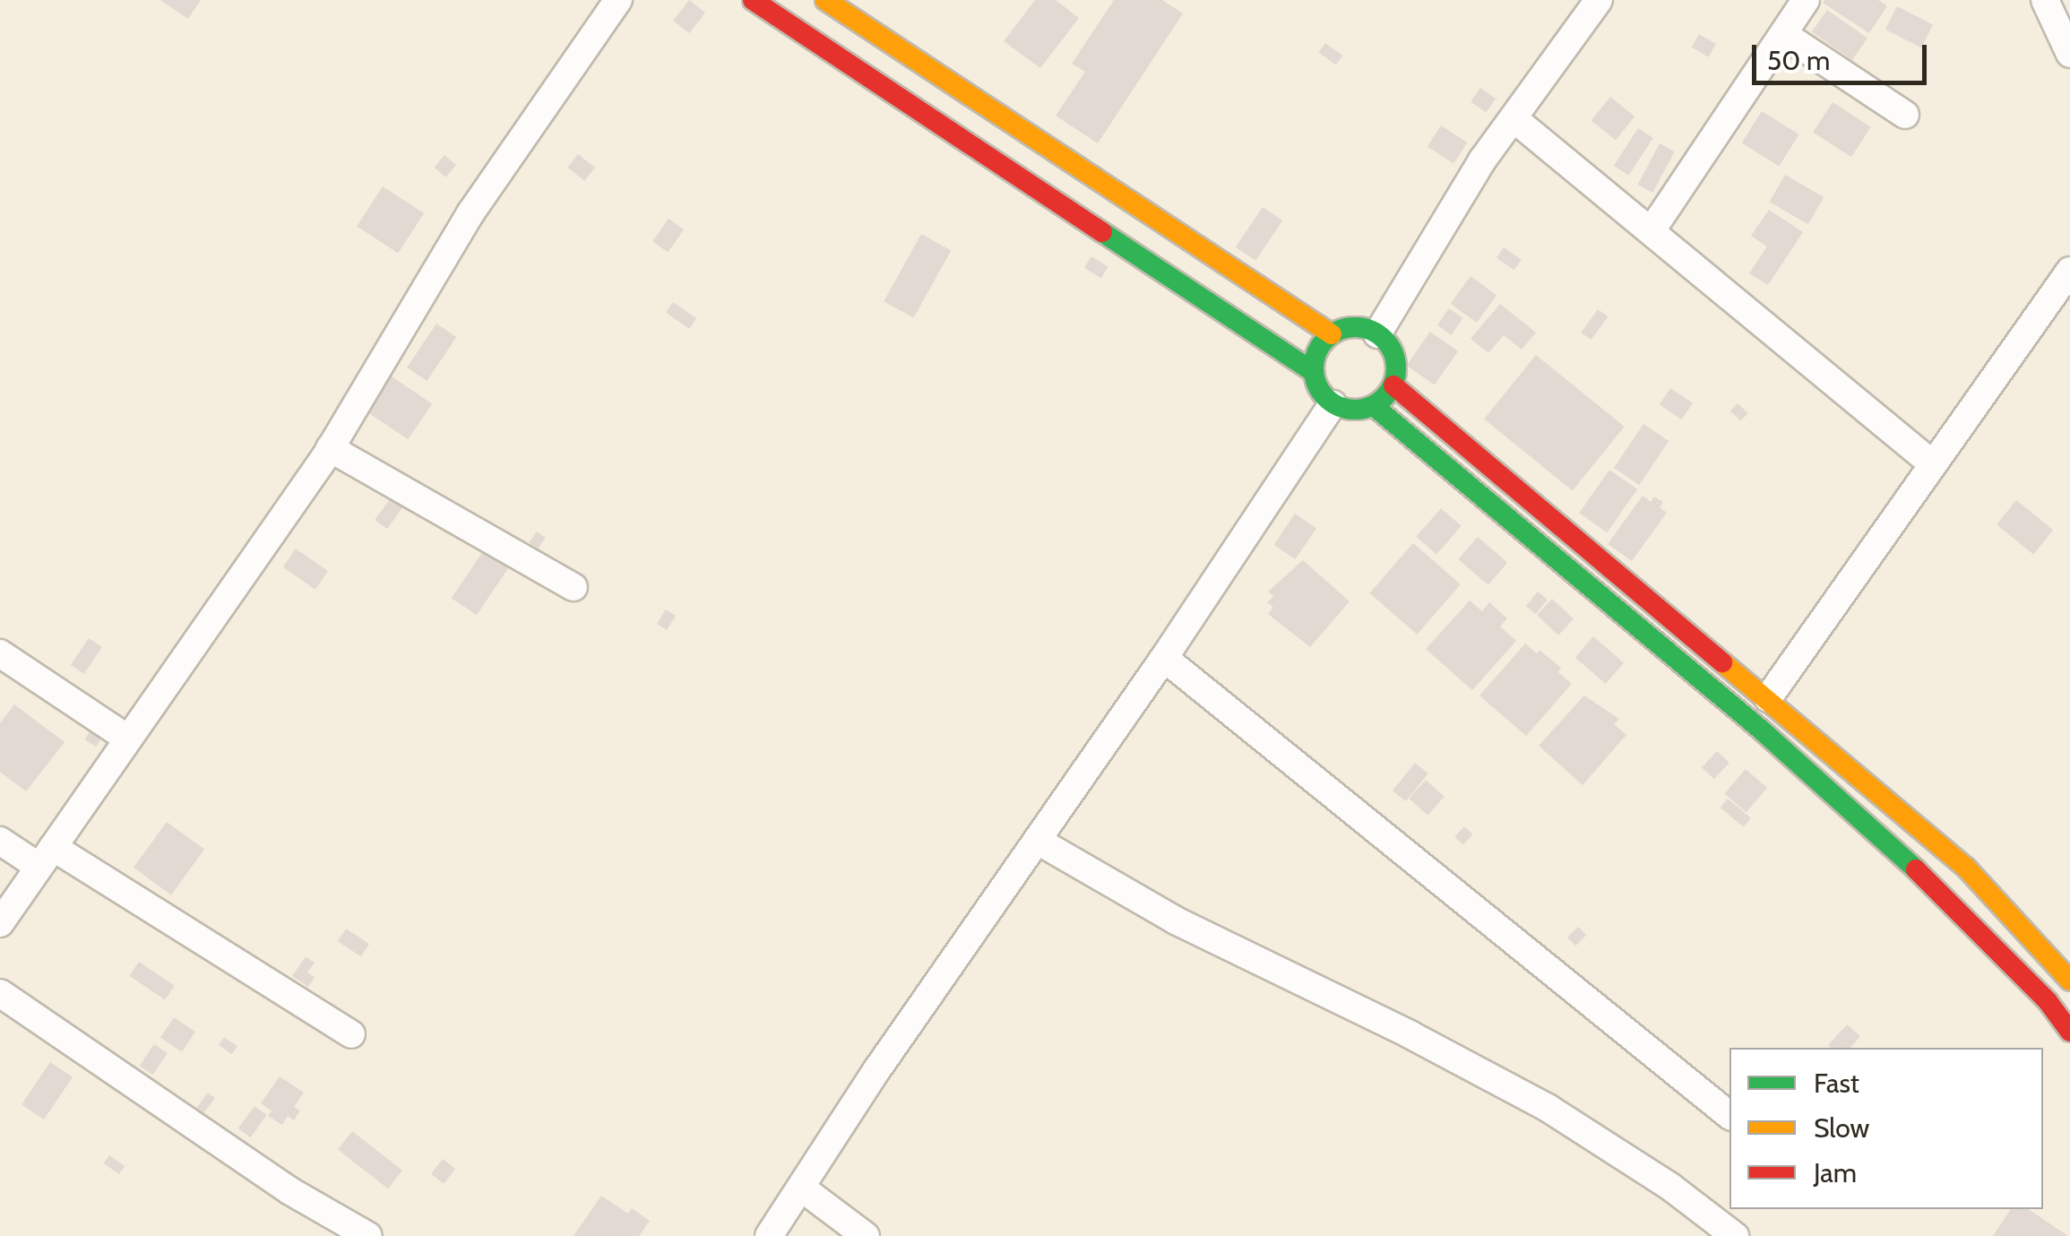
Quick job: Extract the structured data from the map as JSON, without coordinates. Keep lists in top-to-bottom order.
{
  "legend": ["Fast", "Slow", "Jam"],
  "scale_bar": "50 m"
}
